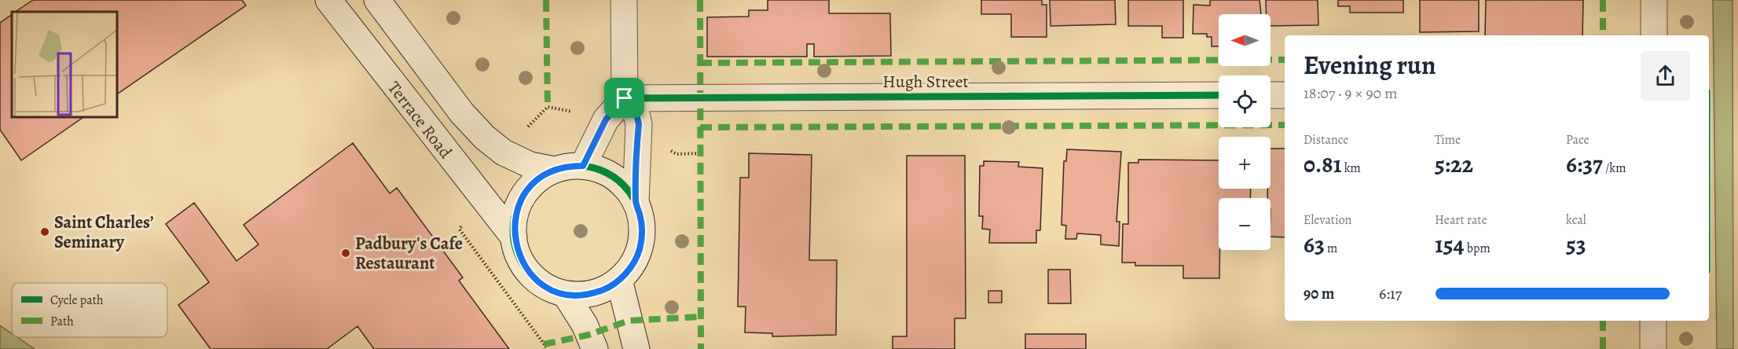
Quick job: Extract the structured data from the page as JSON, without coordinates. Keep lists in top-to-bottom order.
{
  "streets": {
    "street": ["Hugh Street", "Terrace Road"]
  },
  "places": ["Saint Charles’ Seminary", "Padbury's Cafe Restaurant"],
  "legend": ["Cycle path", "Path"],
  "north": "left",
  "page": {
    "map_buttons": ["+", "−"],
    "heading": ["Evening run", "18:07 · 9 × 90 m"],
    "stats": [
      ["Distance", "0.81 km"],
      ["Time", "5:22"],
      ["Pace", "6:37 /km"],
      ["Elevation", "63 m"],
      ["Heart rate", "154 bpm"],
      ["kcal", "53"]
    ],
    "list": [
      {
        "name": "90 m",
        "note": "6:17"
      }
    ]
  }
}
